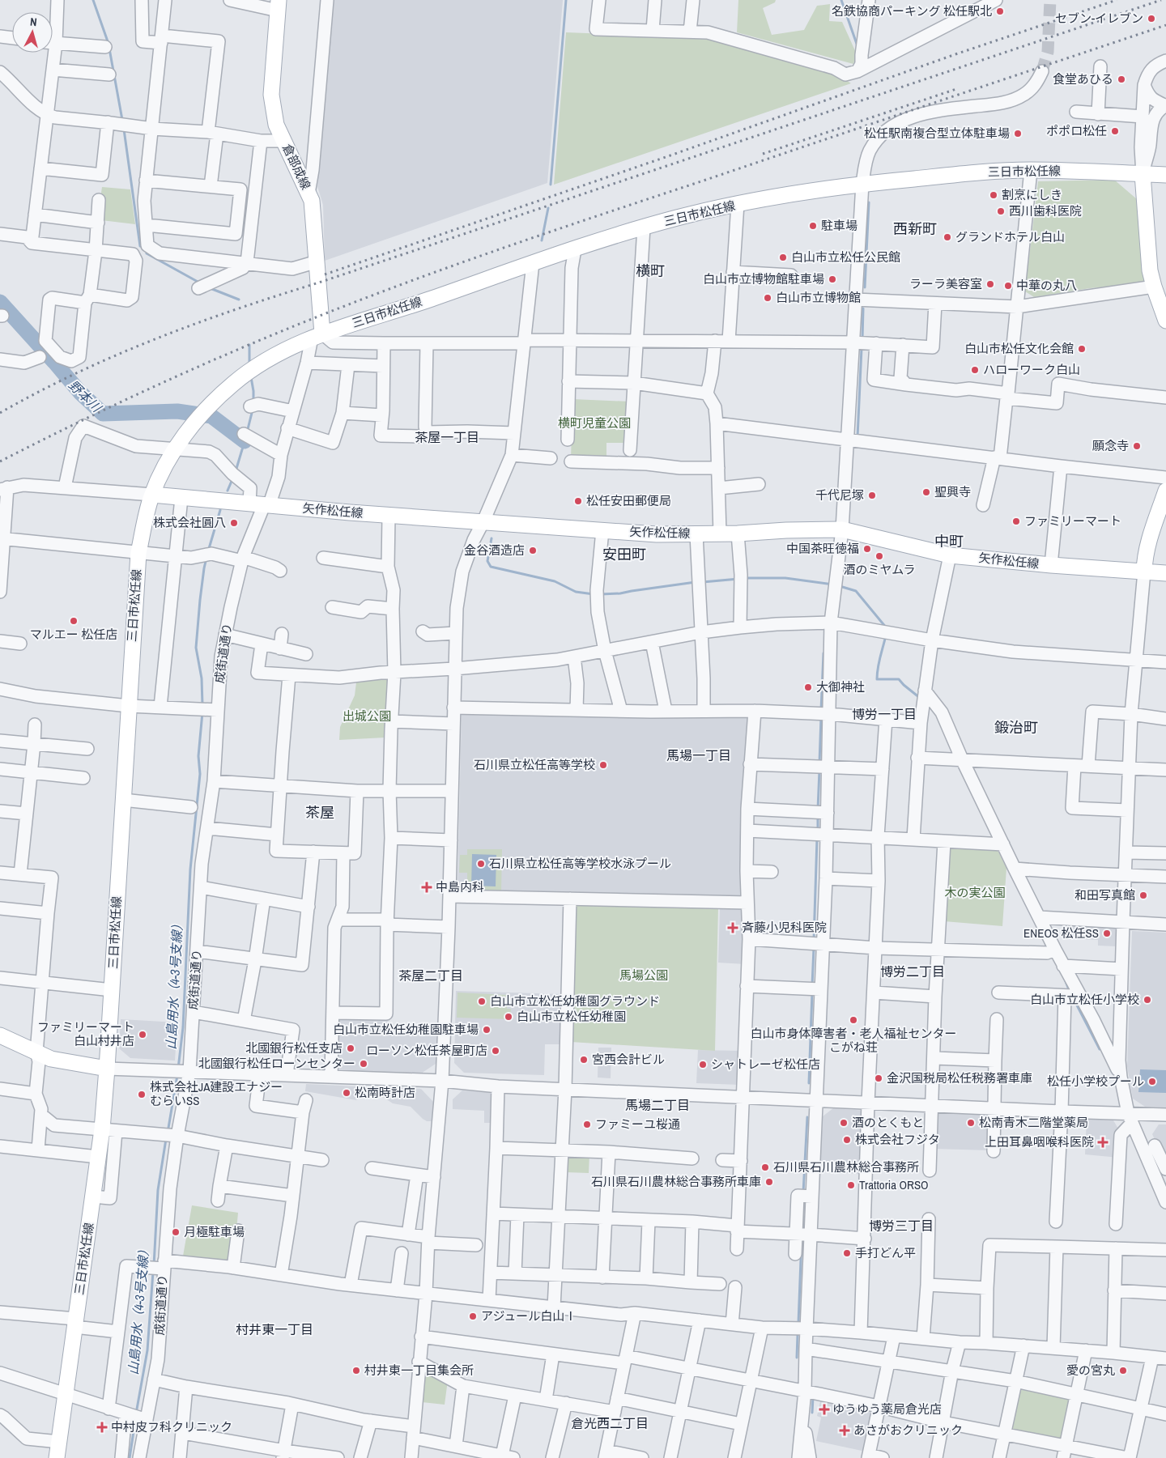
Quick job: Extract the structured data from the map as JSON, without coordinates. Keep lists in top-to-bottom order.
{
  "streets": {
    "main road": ["倉部成線", "三日市松任線", "矢作松任線"],
    "street": ["成街道通り"]
  },
  "crossings": [
    ["倉部成線", "三日市松任線"],
    ["倉部成線", "成街道通り"],
    ["三日市松任線", "矢作松任線"],
    ["三日市松任線", "成街道通り"],
    ["矢作松任線", "成街道通り"]
  ],
  "districts": [
    "西新町",
    "横町",
    "茶屋一丁目",
    "中町",
    "安田町",
    "博労一丁目",
    "鍛治町",
    "馬場一丁目",
    "茶屋",
    "博労二丁目",
    "茶屋二丁目",
    "馬場二丁目",
    "博労三丁目",
    "村井東一丁目",
    "倉光西二丁目"
  ],
  "water": ["野本川", "山島用水（4-3号支線）"],
  "parks": [
    "横町児童公園",
    "出城公園",
    "木の実公園",
    "馬場公園"
  ],
  "places": {
    "other": [
      "名鉄協商パーキング 松任駅北",
      "セブン-イレブン",
      "食堂あひる",
      "ポポロ松任",
      "松任駅南複合型立体駐車場",
      "割烹にしき",
      "西川歯科医院",
      "駐車場",
      "グランドホテル白山",
      "白山市立松任公民館",
      "白山市立博物館駐車場",
      "ラーラ美容室",
      "中華の丸八",
      "白山市立博物館",
      "白山市松任文化会館",
      "ハローワーク白山",
      "願念寺",
      "聖興寺",
      "千代尼塚",
      "松任安田郵便局",
      "ファミリーマート",
      "株式会社圓八",
      "中国茶旺徳福",
      "金谷酒造店",
      "酒のミヤムラ",
      "マルエー 松任店",
      "大御神社",
      "石川県立松任高等学校",
      "石川県立松任高等学校水泳プール",
      "和田写真館",
      "ENEOS 松任SS",
      "白山市立松任小学校",
      "白山市立松任幼稚園グラウンド",
      "白山市立松任幼稚園",
      "白山市身体障害者・老人福祉センター こがね荘",
      "白山市立松任幼稚園駐車場",
      "ファミリーマート 白山村井店",
      "北國銀行松任支店",
      "ローソン松任茶屋町店",
      "宮西会計ビル",
      "北國銀行松任ローンセンター",
      "シャトレーゼ松任店",
      "金沢国税局松任税務署車庫",
      "松任小学校プール",
      "松南時計店",
      "株式会社JA建設エナジー むらいSS",
      "酒のとくもと",
      "松南青木二階堂薬局",
      "ファミーユ桜通",
      "株式会社フジタ",
      "石川県石川農林総合事務所",
      "石川県石川農林総合事務所車庫",
      "Trattoria ORSO",
      "月極駐車場",
      "手打どん平",
      "アジュール白山Ⅰ",
      "村井東一丁目集会所",
      "愛の宮丸"
    ],
    "health": [
      "中島内科",
      "斉藤小児科医院",
      "上田耳鼻咽喉科医院",
      "ゆうゆう薬局倉光店",
      "中村皮フ科クリニック",
      "あさがおクリニック"
    ]
  },
  "north": "top"
}
